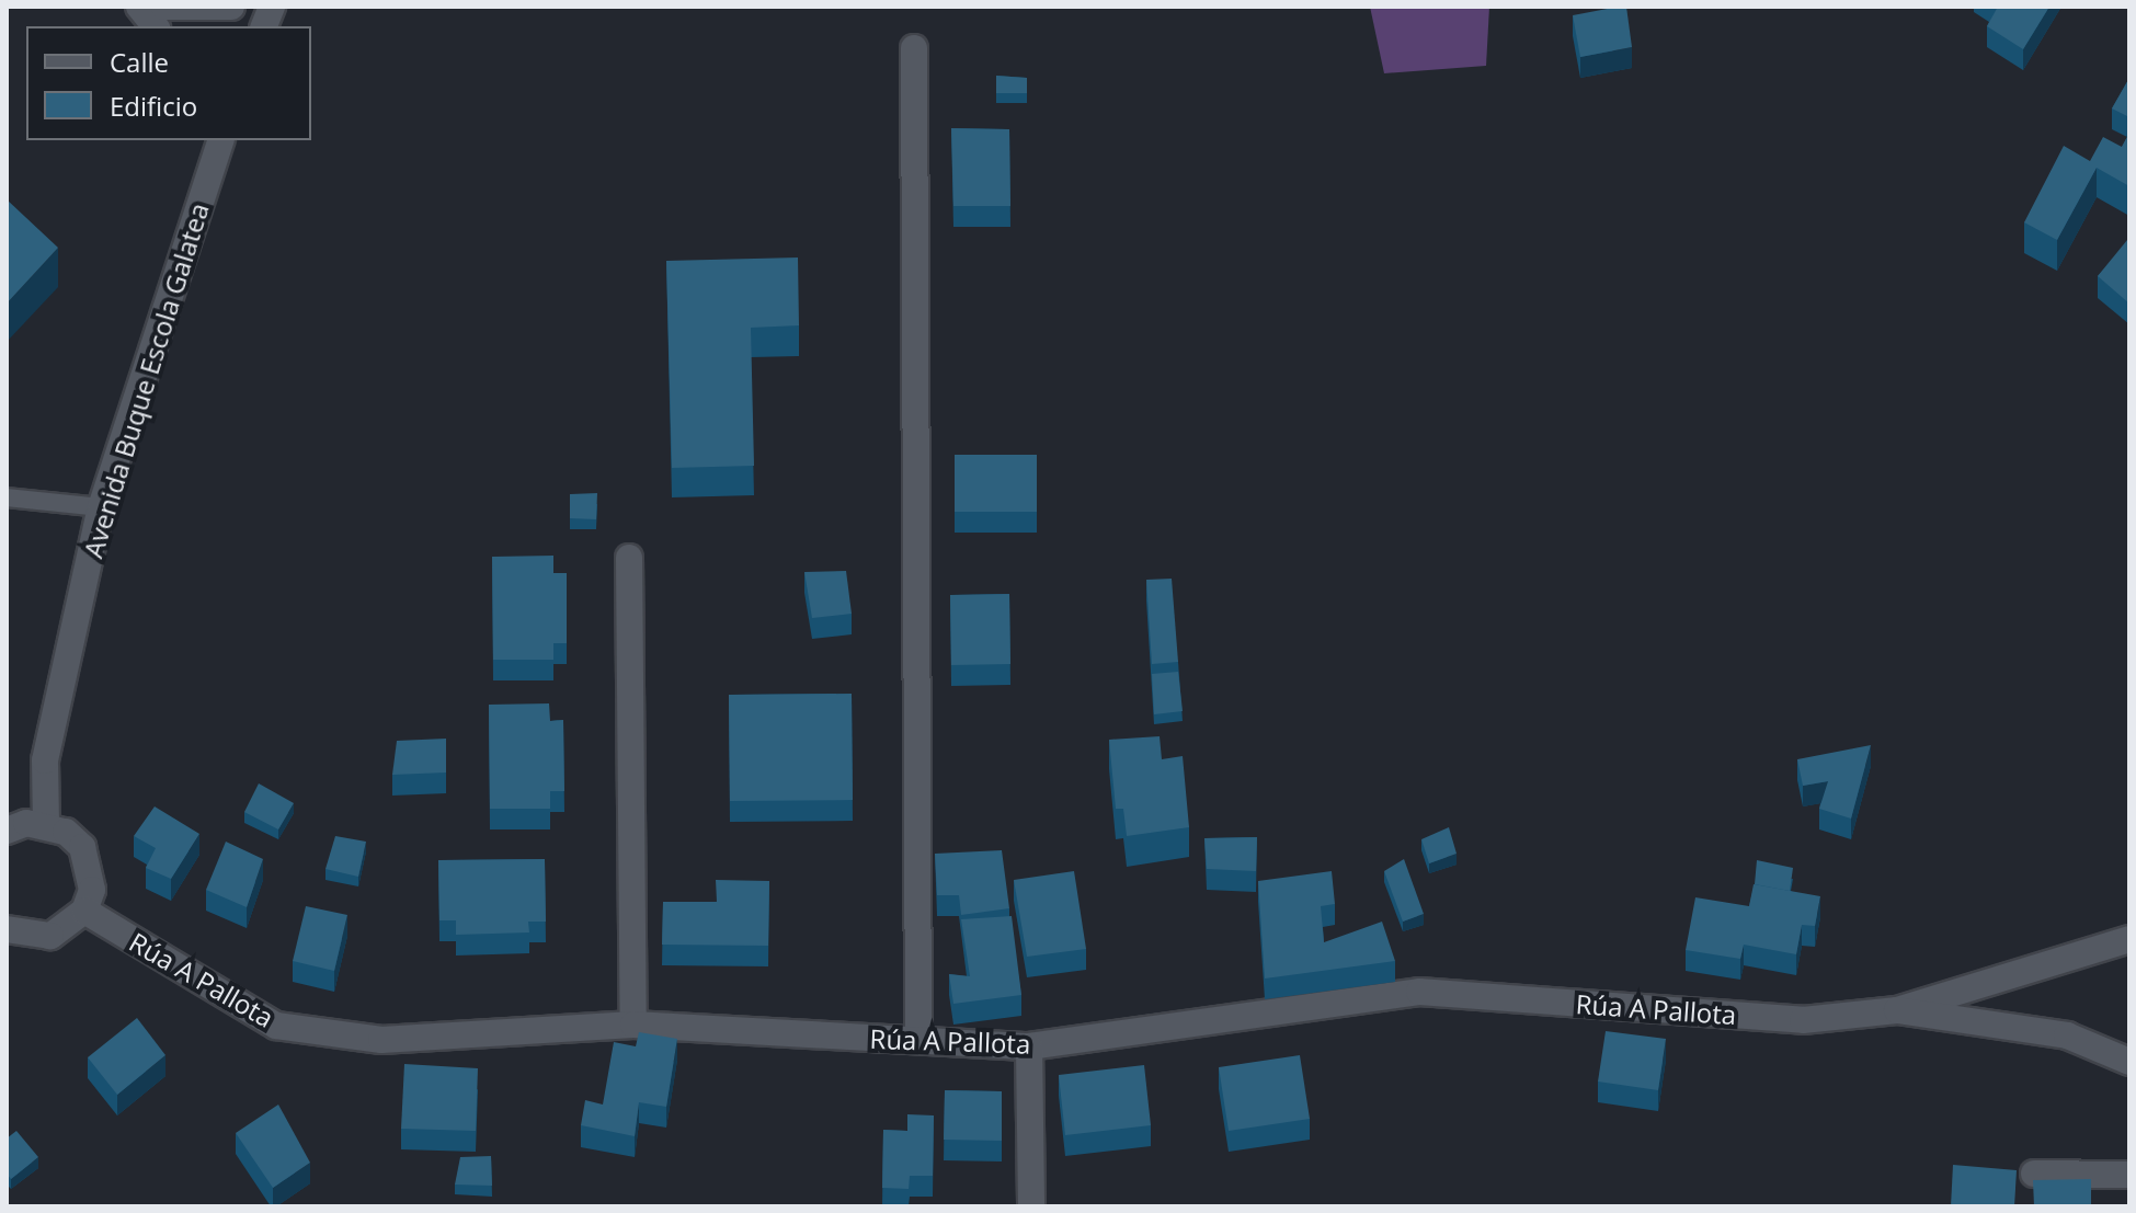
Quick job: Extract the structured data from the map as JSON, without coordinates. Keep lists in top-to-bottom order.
{
  "streets": {
    "street": ["Avenida Buque Escola Galatea", "Rúa A Pallota"]
  },
  "legend": ["Calle", "Edificio"]
}
